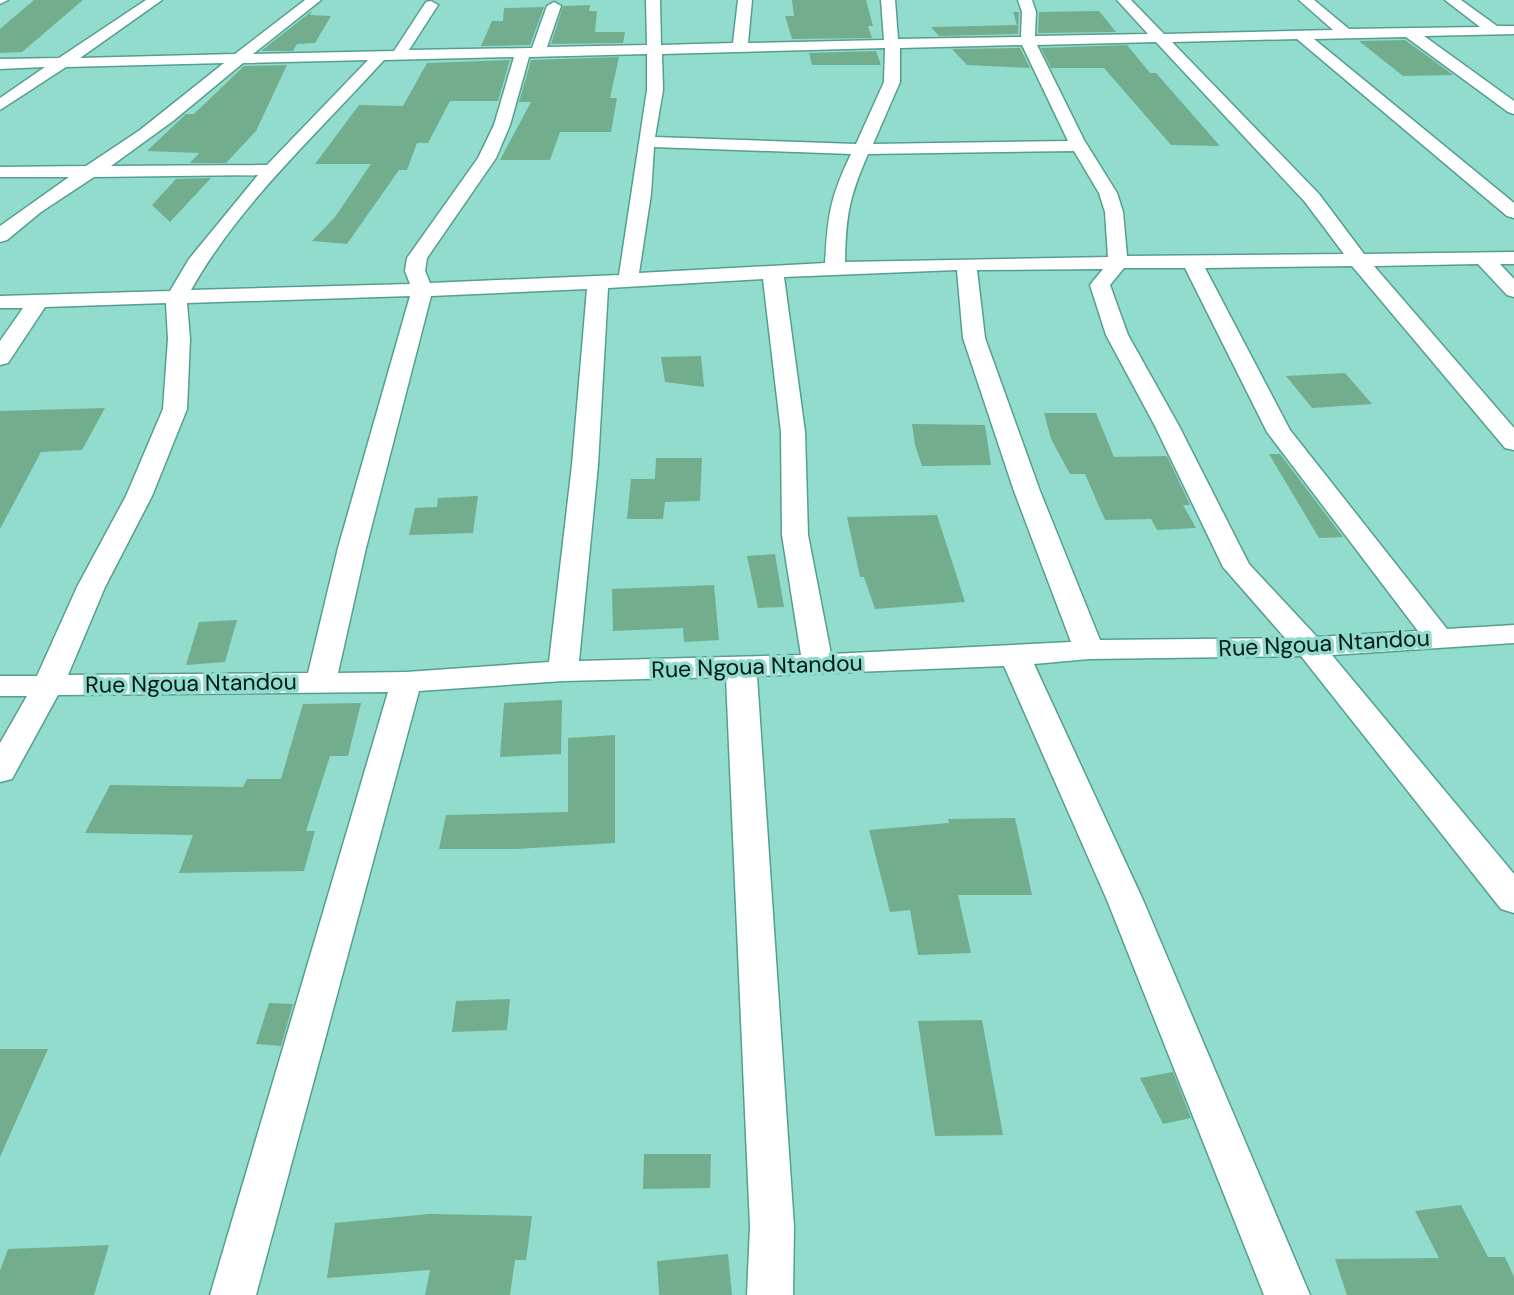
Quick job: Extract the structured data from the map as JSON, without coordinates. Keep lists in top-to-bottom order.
{
  "streets": {
    "street": ["Rue Ngoua Ntandou"]
  }
}
